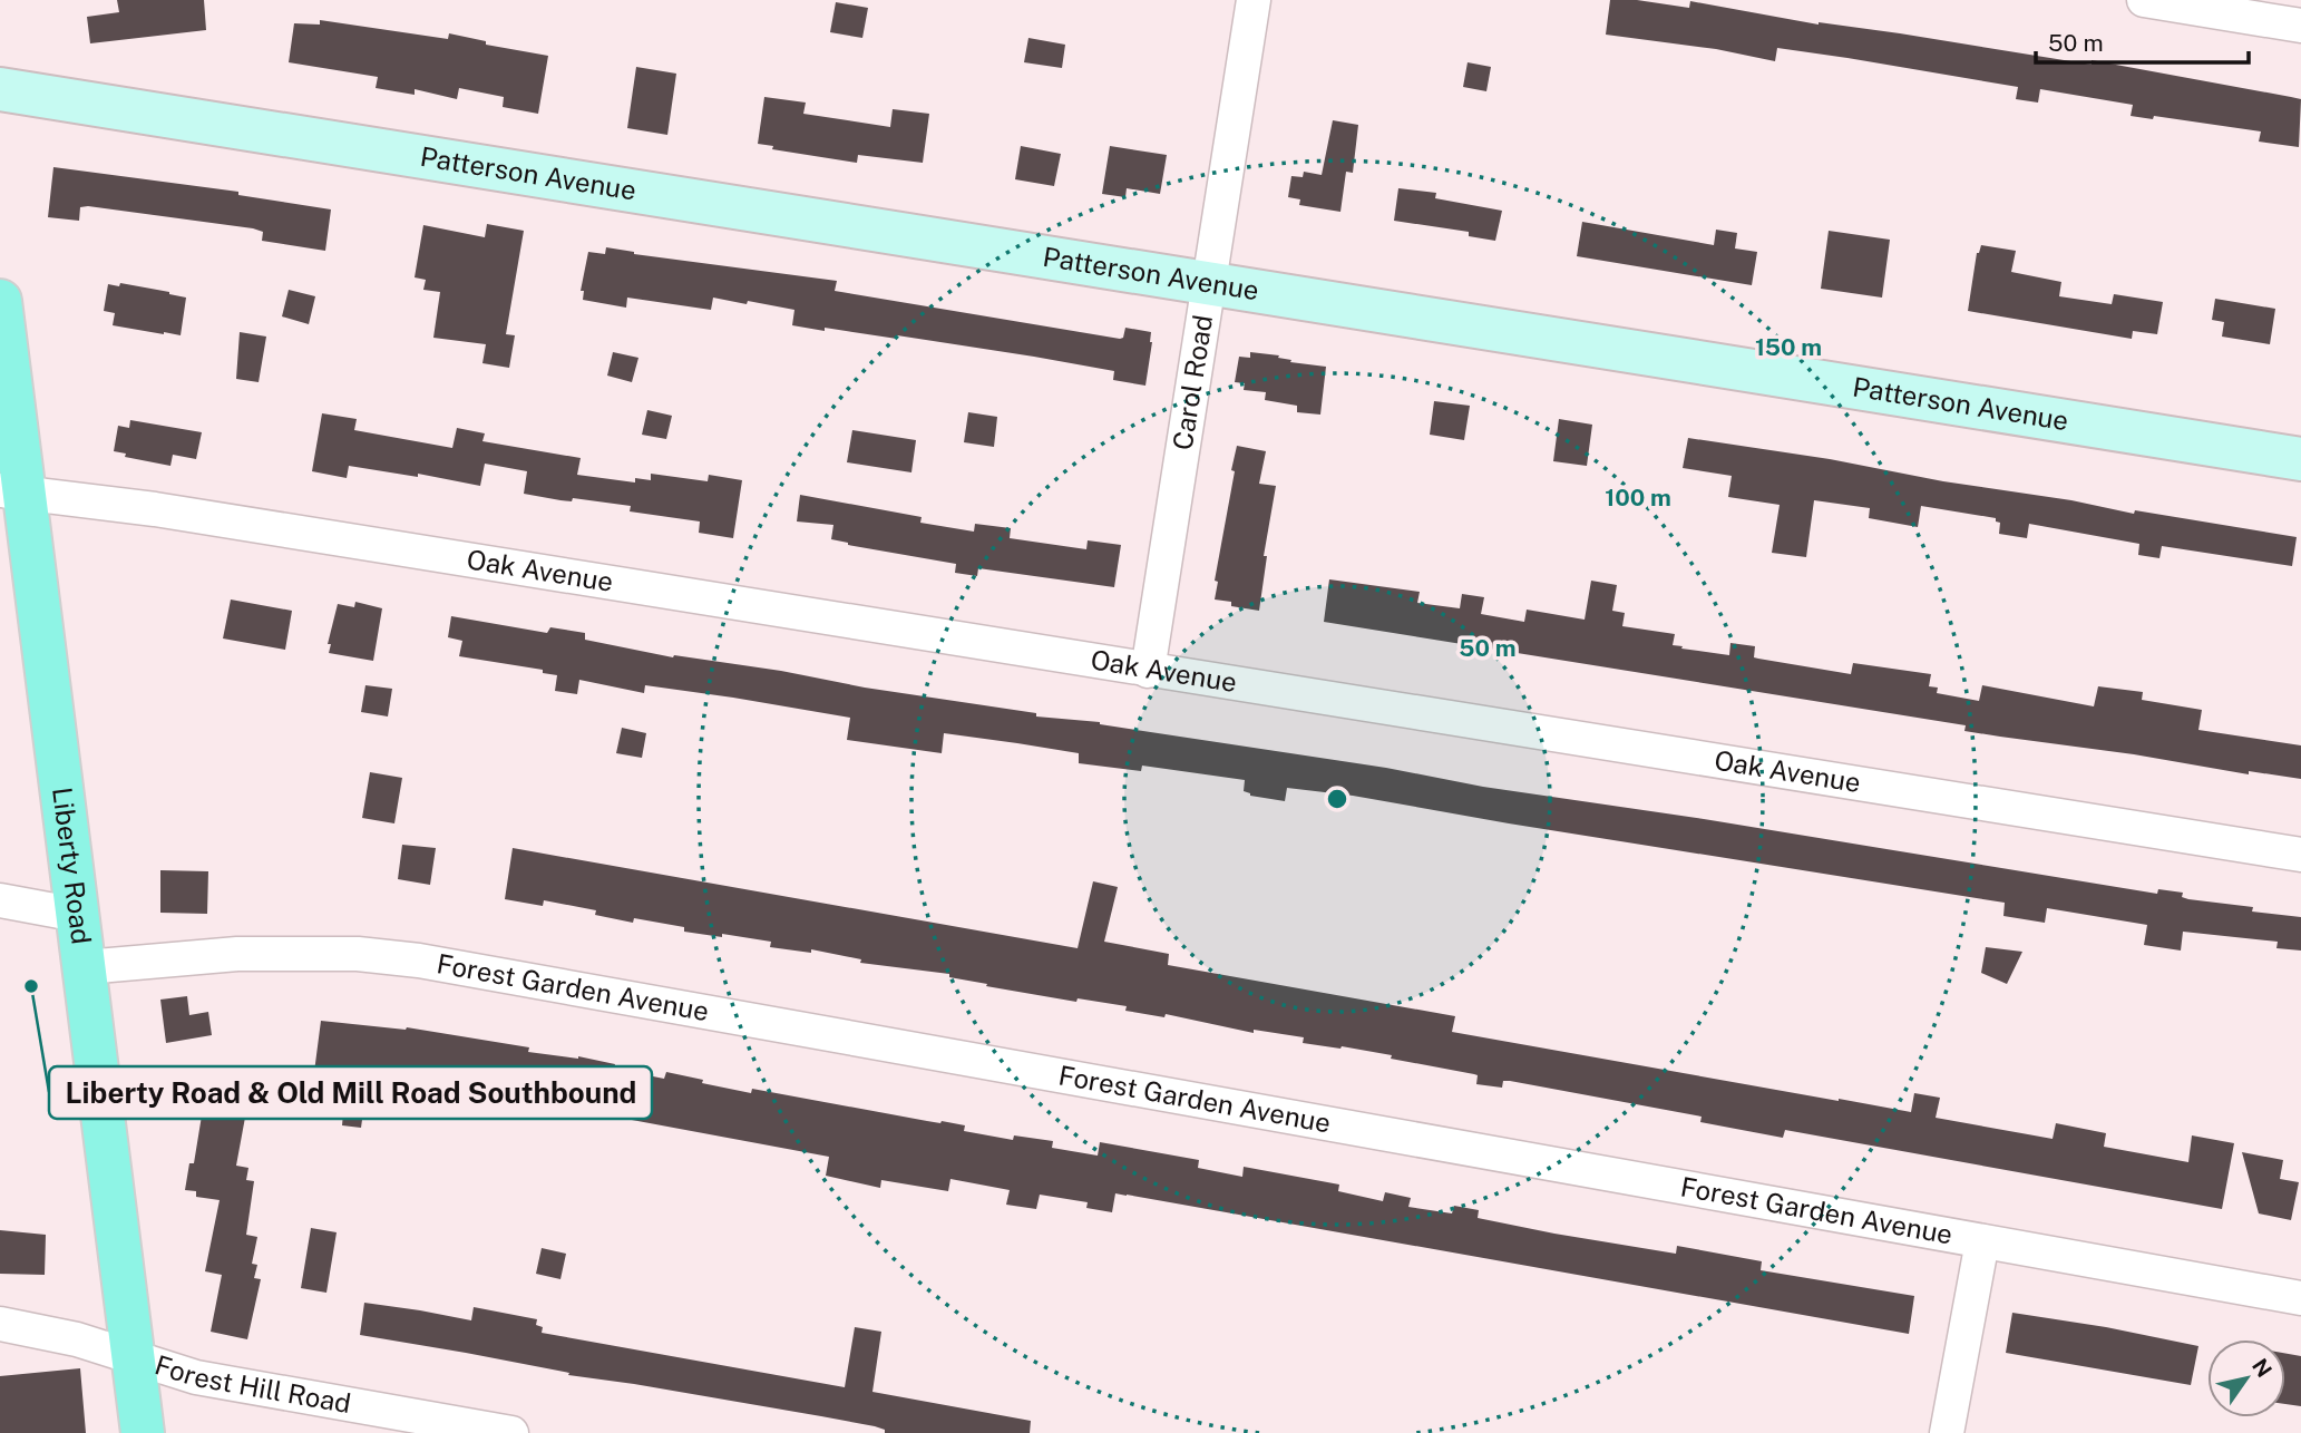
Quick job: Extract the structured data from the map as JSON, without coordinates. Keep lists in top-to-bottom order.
{
  "streets": {
    "main road": ["Patterson Avenue", "Liberty Road"],
    "street": [
      "Carol Road",
      "Oak Avenue",
      "Forest Garden Avenue",
      "Forest Hill Road"
    ]
  },
  "crossings": [
    ["Patterson Avenue", "Carol Road"],
    ["Carol Road", "Oak Avenue"],
    ["Oak Avenue", "Liberty Road"],
    ["Liberty Road", "Forest Garden Avenue"],
    ["Liberty Road", "Forest Hill Road"]
  ],
  "places": ["Liberty Road & Old Mill Road Southbound"],
  "scale_bar": "50 m",
  "north": "top right",
  "rings": ["150 m", "100 m", "50 m"]
}
